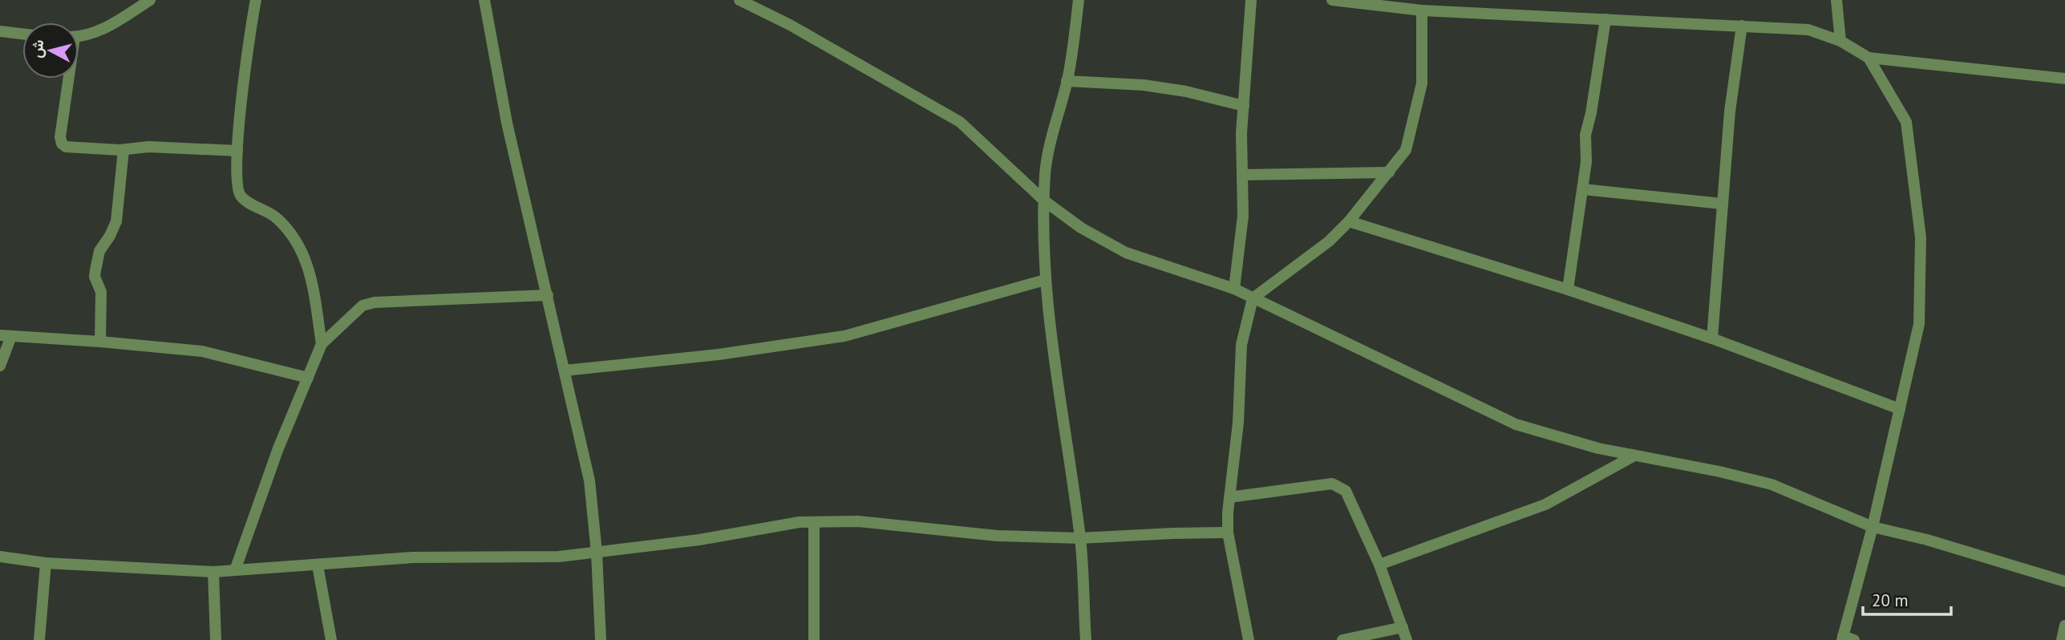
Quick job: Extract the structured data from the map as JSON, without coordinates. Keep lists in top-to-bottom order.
{
  "scale_bar": "20 m",
  "north": "left"
}
